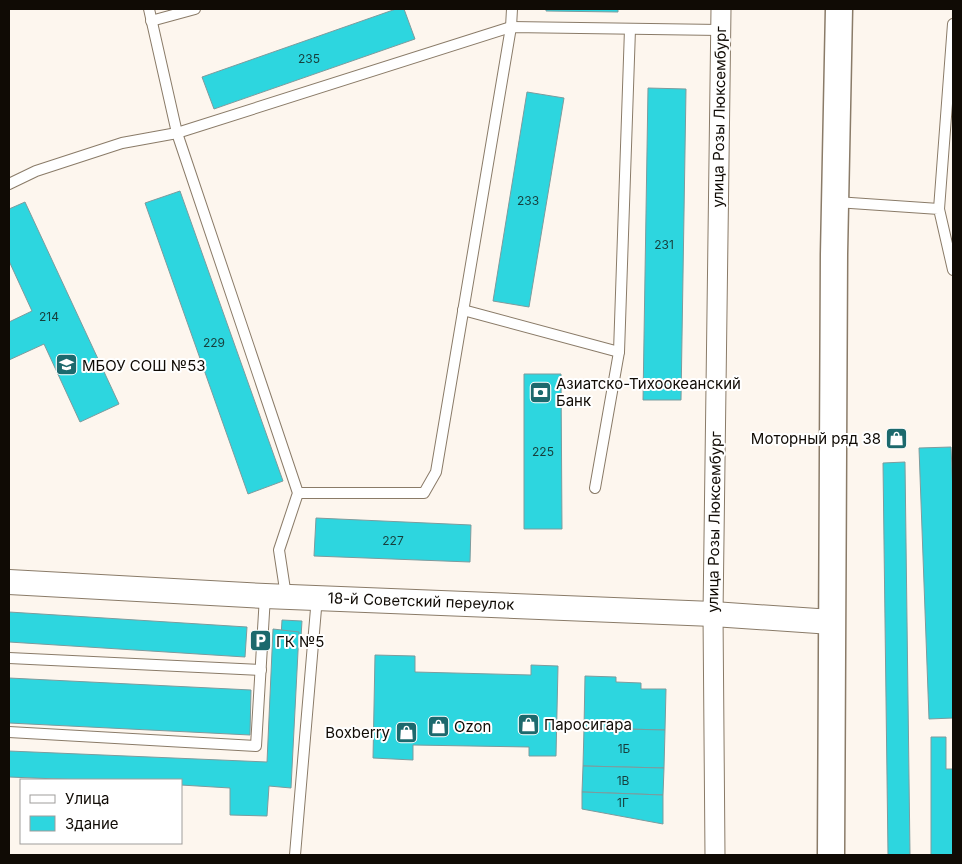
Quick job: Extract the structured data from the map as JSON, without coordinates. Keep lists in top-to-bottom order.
{
  "streets": {
    "street": ["улица Розы Люксембург", "18-й Советский переулок"]
  },
  "crossings": [
    ["улица Розы Люксембург", "18-й Советский переулок"]
  ],
  "places": {
    "school or university": ["МБОУ СОШ №53"],
    "bank": ["Азиатско-Тихоокеанский Банк"],
    "shop": [
      "Моторный ряд 38",
      "Паросигара",
      "Ozon",
      "Boxberry"
    ],
    "parking": ["ГК №5"]
  },
  "house_numbers": [
    "235",
    "233",
    "231",
    "214",
    "229",
    "225",
    "227",
    "1Б",
    "1В",
    "1Г"
  ],
  "legend": ["Улица", "Здание"]
}
